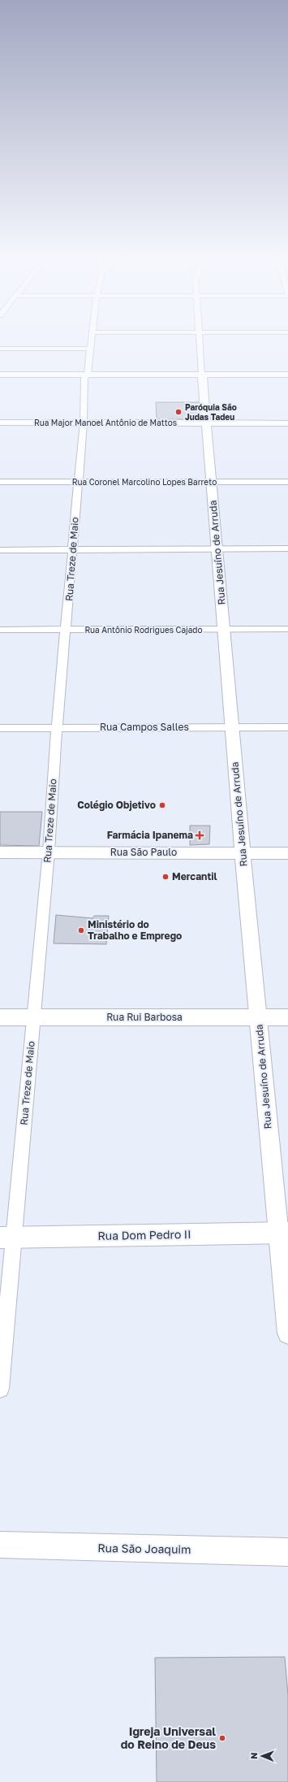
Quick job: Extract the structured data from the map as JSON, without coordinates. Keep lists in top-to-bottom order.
{
  "streets": {
    "main road": ["Rua Rui Barbosa", "Rua Dom Pedro II", "Rua São Joaquim"],
    "street": [
      "Rua Major Manoel Antônio de Mattos",
      "Rua Coronel Marcolino Lopes Barreto",
      "Rua Jesuíno de Arruda",
      "Rua Treze de Maio",
      "Rua Antônio Rodrigues Cajado",
      "Rua Campos Salles",
      "Rua São Paulo"
    ]
  },
  "crossings": [
    ["Rua Major Manoel Antônio de Mattos", "Rua Jesuíno de Arruda"],
    ["Rua Major Manoel Antônio de Mattos", "Rua Treze de Maio"],
    ["Rua Coronel Marcolino Lopes Barreto", "Rua Jesuíno de Arruda"],
    ["Rua Coronel Marcolino Lopes Barreto", "Rua Treze de Maio"],
    ["Rua Jesuíno de Arruda", "Rua Antônio Rodrigues Cajado"],
    ["Rua Jesuíno de Arruda", "Rua Campos Salles"],
    ["Rua Jesuíno de Arruda", "Rua São Paulo"],
    ["Rua Jesuíno de Arruda", "Rua Rui Barbosa"],
    ["Rua Jesuíno de Arruda", "Rua Dom Pedro II"],
    ["Rua Treze de Maio", "Rua Antônio Rodrigues Cajado"],
    ["Rua Treze de Maio", "Rua Campos Salles"],
    ["Rua Treze de Maio", "Rua São Paulo"],
    ["Rua Treze de Maio", "Rua Rui Barbosa"],
    ["Rua Treze de Maio", "Rua Dom Pedro II"]
  ],
  "places": {
    "other": [
      "Paróquia São Judas Tadeu",
      "Colégio Objetivo",
      "Mercantil",
      "Ministério do Trabalho e Emprego",
      "Igreja Universal do Reino de Deus"
    ],
    "health": ["Farmácia Ipanema"]
  },
  "north": "left"
}
